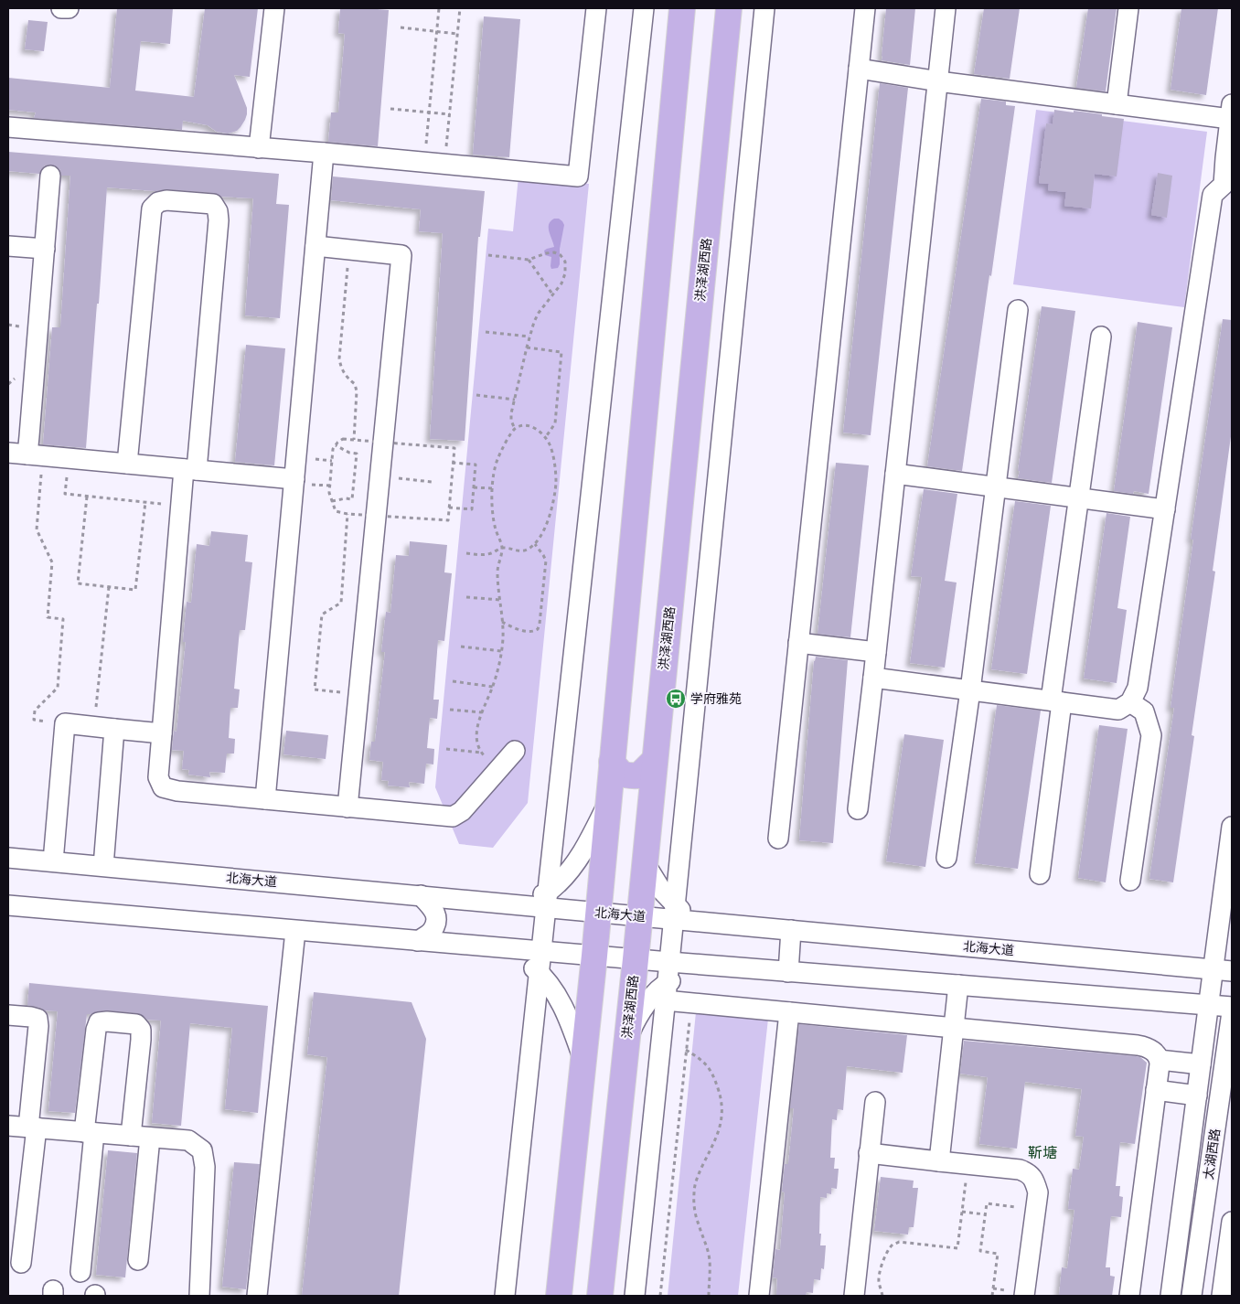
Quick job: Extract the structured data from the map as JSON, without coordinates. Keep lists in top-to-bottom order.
{
  "streets": {
    "main road": ["洪泽湖西路"],
    "street": ["北海大道", "太湖西路"]
  },
  "crossings": [
    ["洪泽湖西路", "北海大道"]
  ],
  "districts": ["靳塘"],
  "places": {
    "bus stop": ["学府雅苑"]
  }
}
